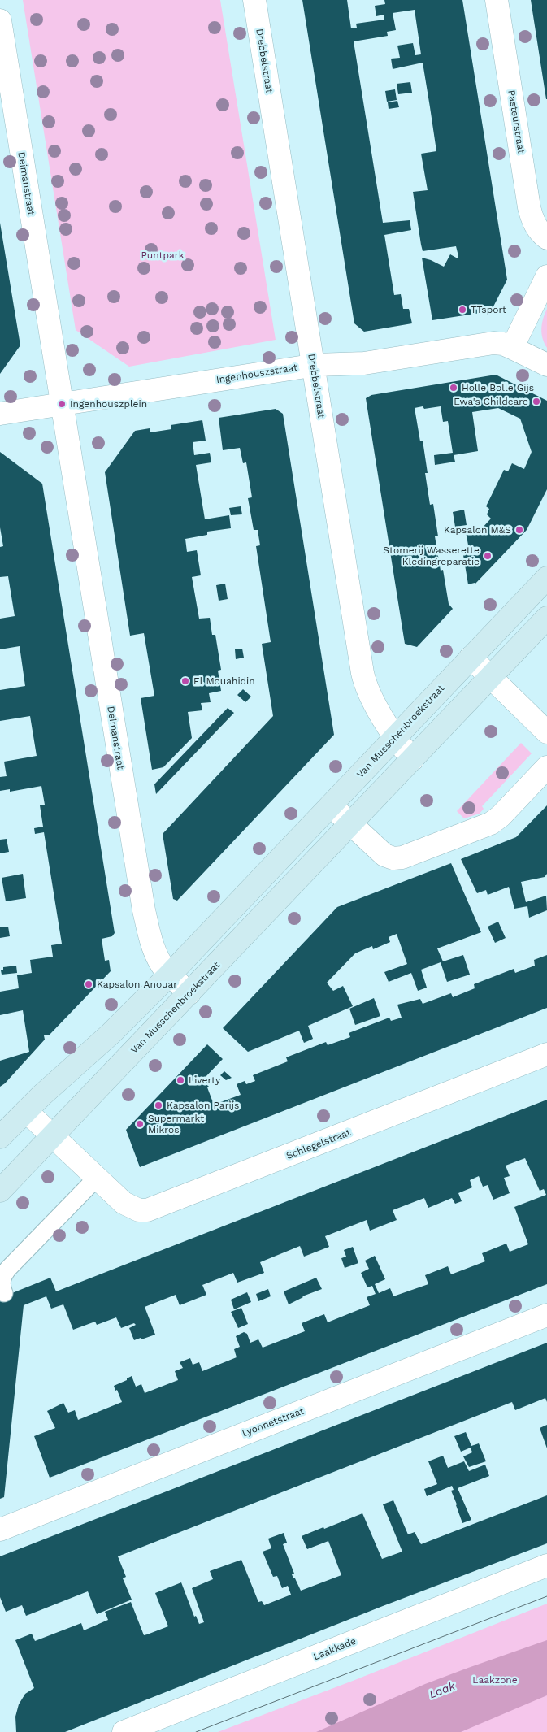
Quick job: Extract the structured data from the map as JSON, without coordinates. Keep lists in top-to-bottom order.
{
  "streets": {
    "street": [
      "Drebbelstraat",
      "Pasteurstraat",
      "Deimanstraat",
      "Ingenhouszstraat",
      "Van Musschenbroekstraat",
      "Schlegelstraat",
      "Lyonnetstraat",
      "Laakkade"
    ]
  },
  "crossings": [
    ["Drebbelstraat", "Ingenhouszstraat"],
    ["Drebbelstraat", "Van Musschenbroekstraat"],
    ["Deimanstraat", "Ingenhouszstraat"],
    ["Deimanstraat", "Van Musschenbroekstraat"],
    ["Van Musschenbroekstraat", "Schlegelstraat"]
  ],
  "water": ["Laak"],
  "parks": ["Puntpark", "Laakzone"],
  "places": [
    "TTsport",
    "Holle Bolle Gijs",
    "Ewa's Childcare",
    "Ingenhouszplein",
    "Kapsalon M&S",
    "Stomerij Wasserette Kledingreparatie",
    "El Mouahidin",
    "Kapsalon Anouar",
    "Liverty",
    "Kapsalon Parijs",
    "Supermarkt Mikros"
  ]
}
